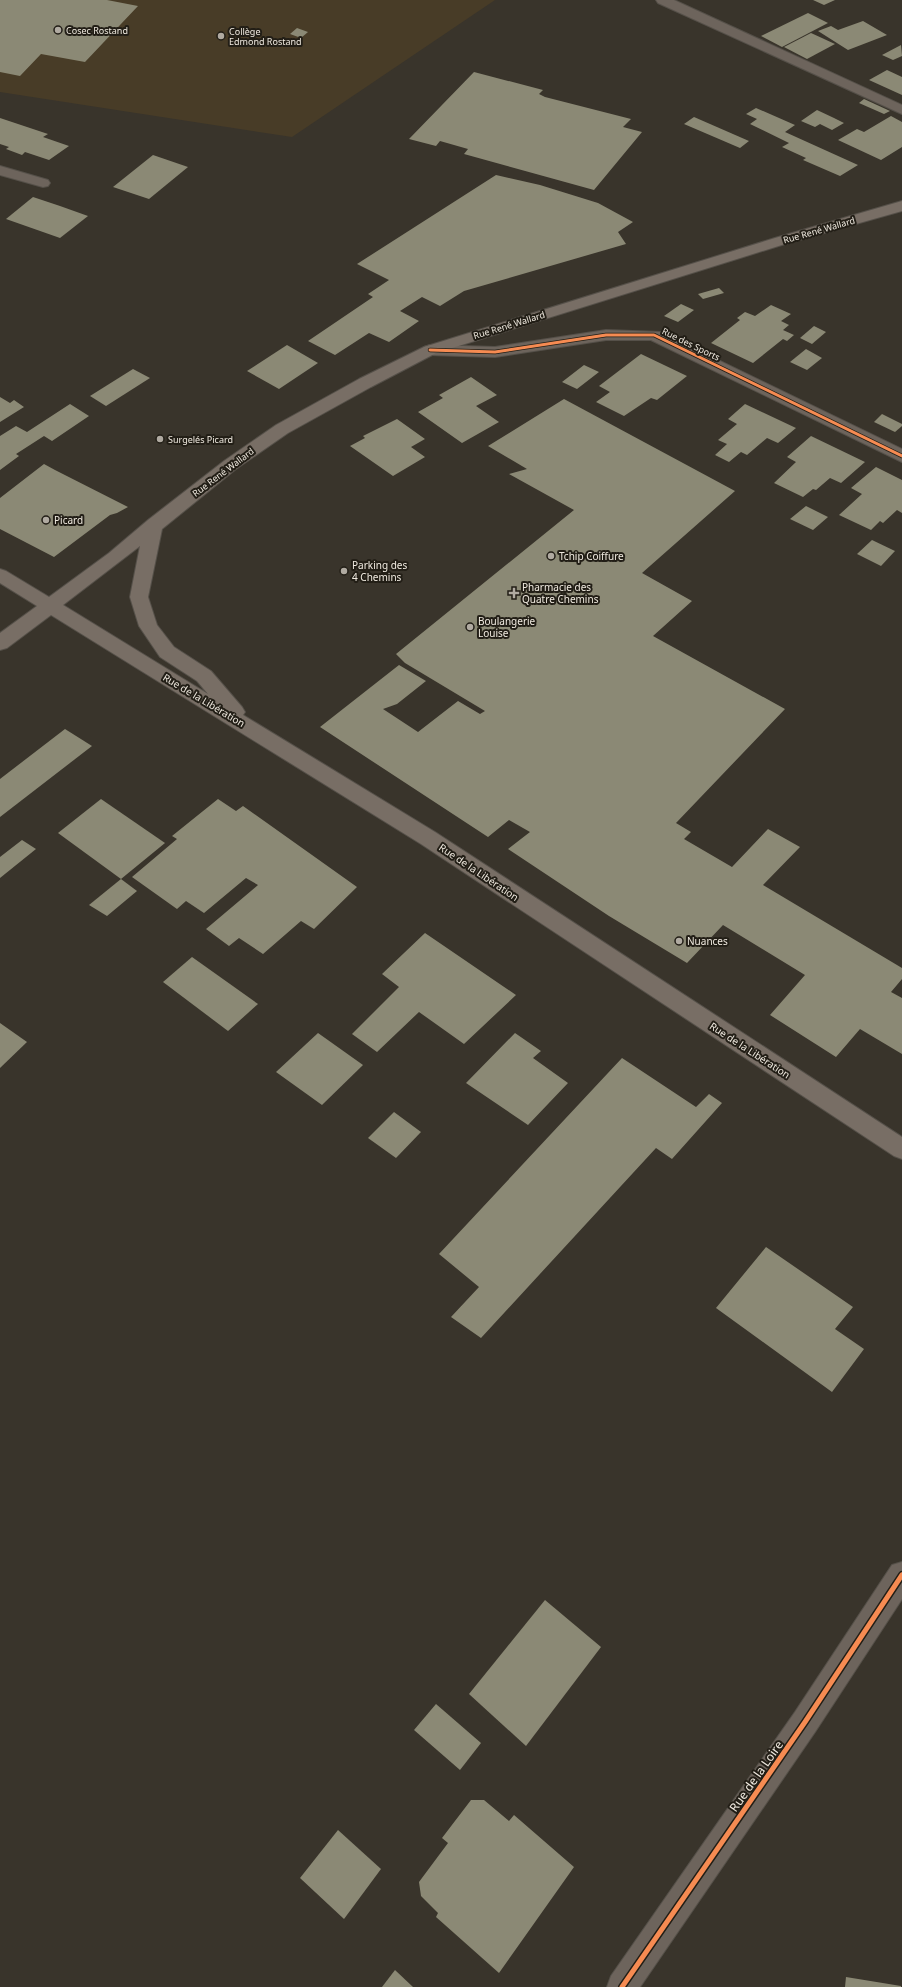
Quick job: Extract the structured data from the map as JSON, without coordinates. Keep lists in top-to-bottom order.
{
  "streets": {
    "main road": ["Rue René Wallard", "Rue de la Libération"],
    "street": ["Rue des Sports", "Rue de la Loire"]
  },
  "crossings": [
    ["Rue René Wallard", "Rue des Sports"],
    ["Rue René Wallard", "Rue de la Libération"]
  ],
  "places": {
    "other": [
      "Cosec Rostand",
      "Collège Edmond Rostand",
      "Surgelés Picard",
      "Picard",
      "Tchip Coiffure",
      "Parking des 4 Chemins",
      "Boulangerie Louise",
      "Nuances"
    ],
    "health": ["Pharmacie des Quatre Chemins"]
  }
}
